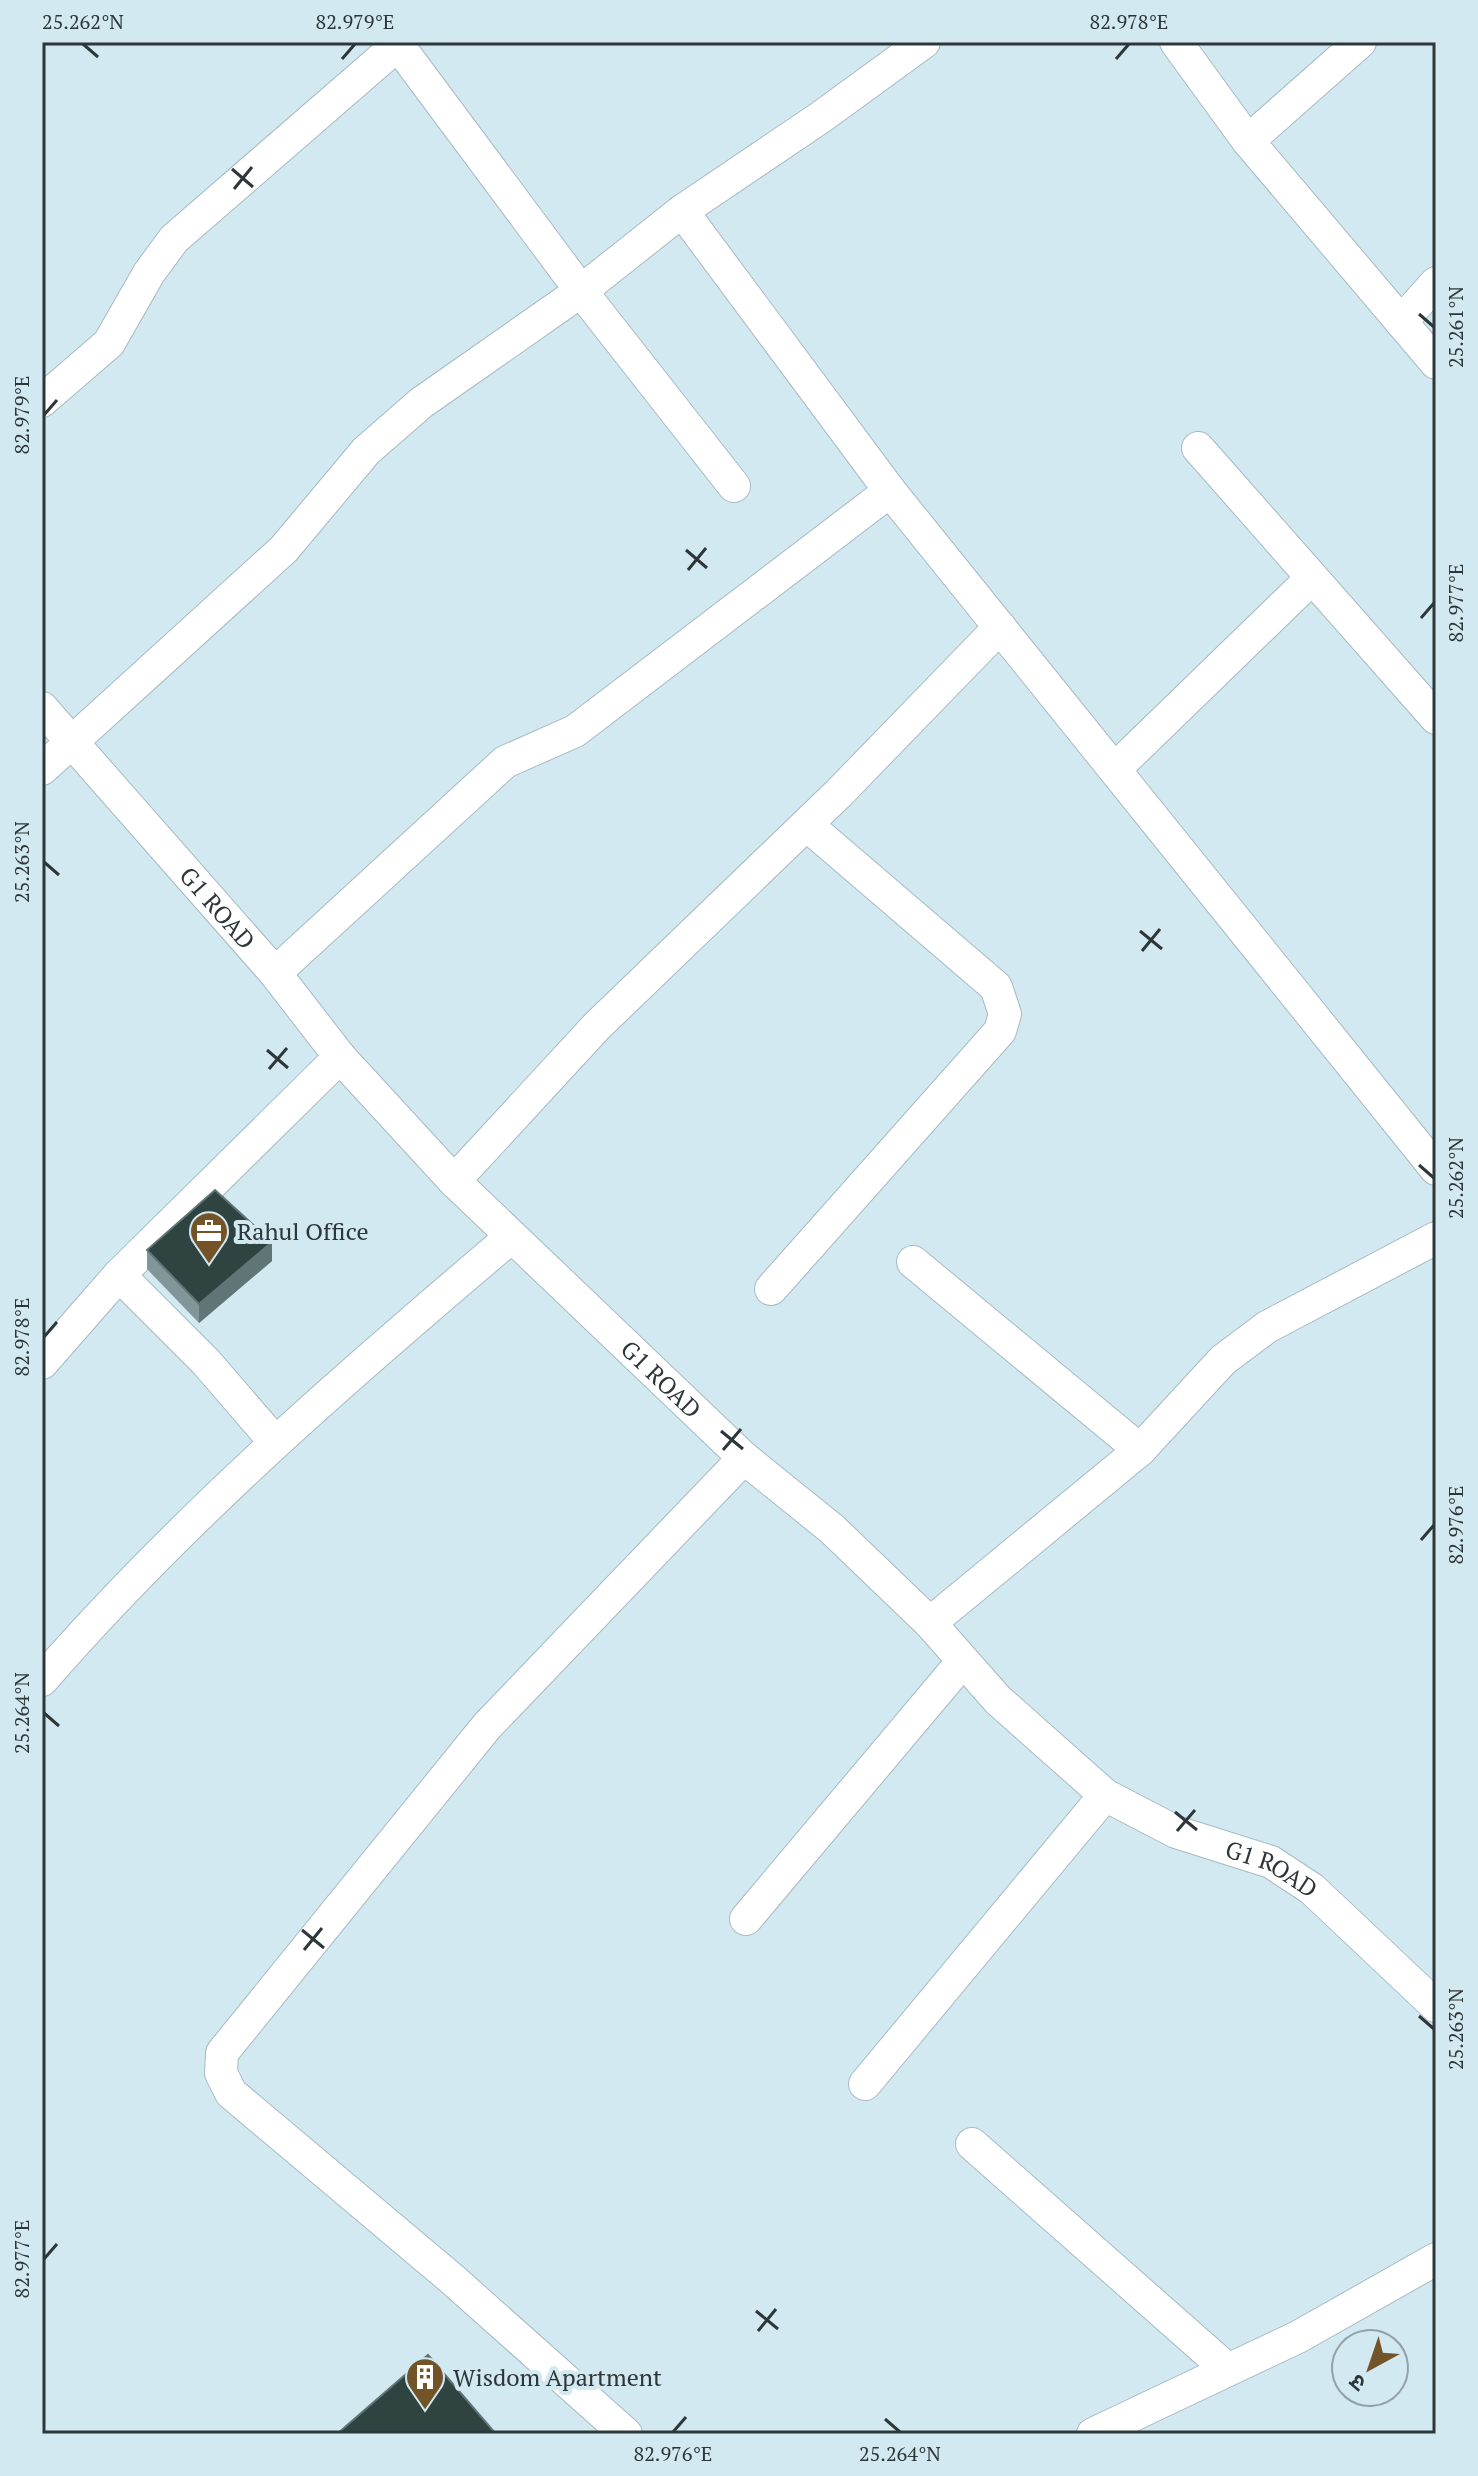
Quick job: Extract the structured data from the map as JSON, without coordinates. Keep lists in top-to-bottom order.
{
  "streets": {
    "street": ["G1 ROAD"]
  },
  "places": {
    "office": ["Rahul Office"],
    "building": ["Wisdom Apartment"]
  },
  "north": "bottom left",
  "coordinates": [
    "25.262°N",
    "82.979°E",
    "82.978°E",
    "25.261°N",
    "82.977°E",
    "25.263°N",
    "82.976°E",
    "25.264°N"
  ]
}
